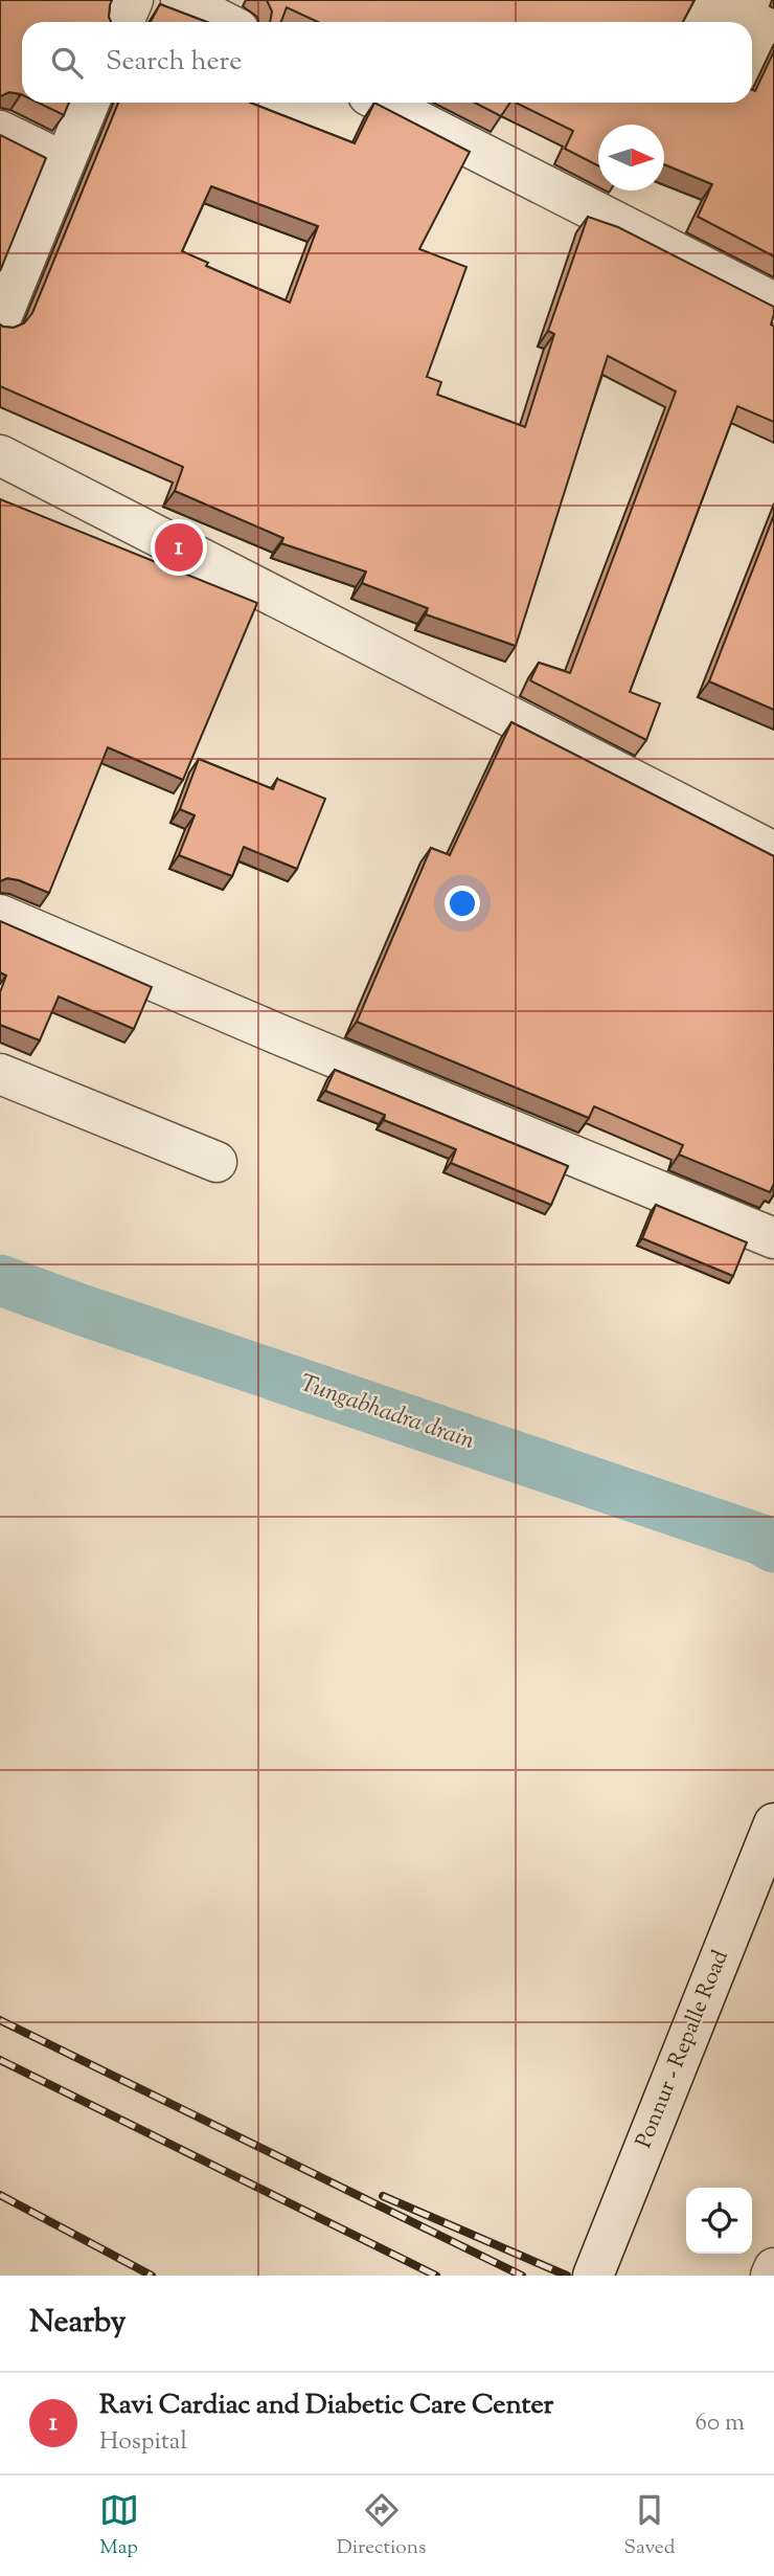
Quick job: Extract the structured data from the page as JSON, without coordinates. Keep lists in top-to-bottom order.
{
  "streets": {
    "street": ["Ponnur - Repalle Road"]
  },
  "water": ["Tungabhadra drain"],
  "north": "right",
  "page": {
    "search": "Search here",
    "pins": "1",
    "heading": "Nearby",
    "list": [
      {
        "mark": "1",
        "name": "Ravi Cardiac and Diabetic Care Center",
        "note": "Hospital",
        "value": "60 m"
      }
    ],
    "nav": ["Map", "Directions", "Saved"]
  }
}
